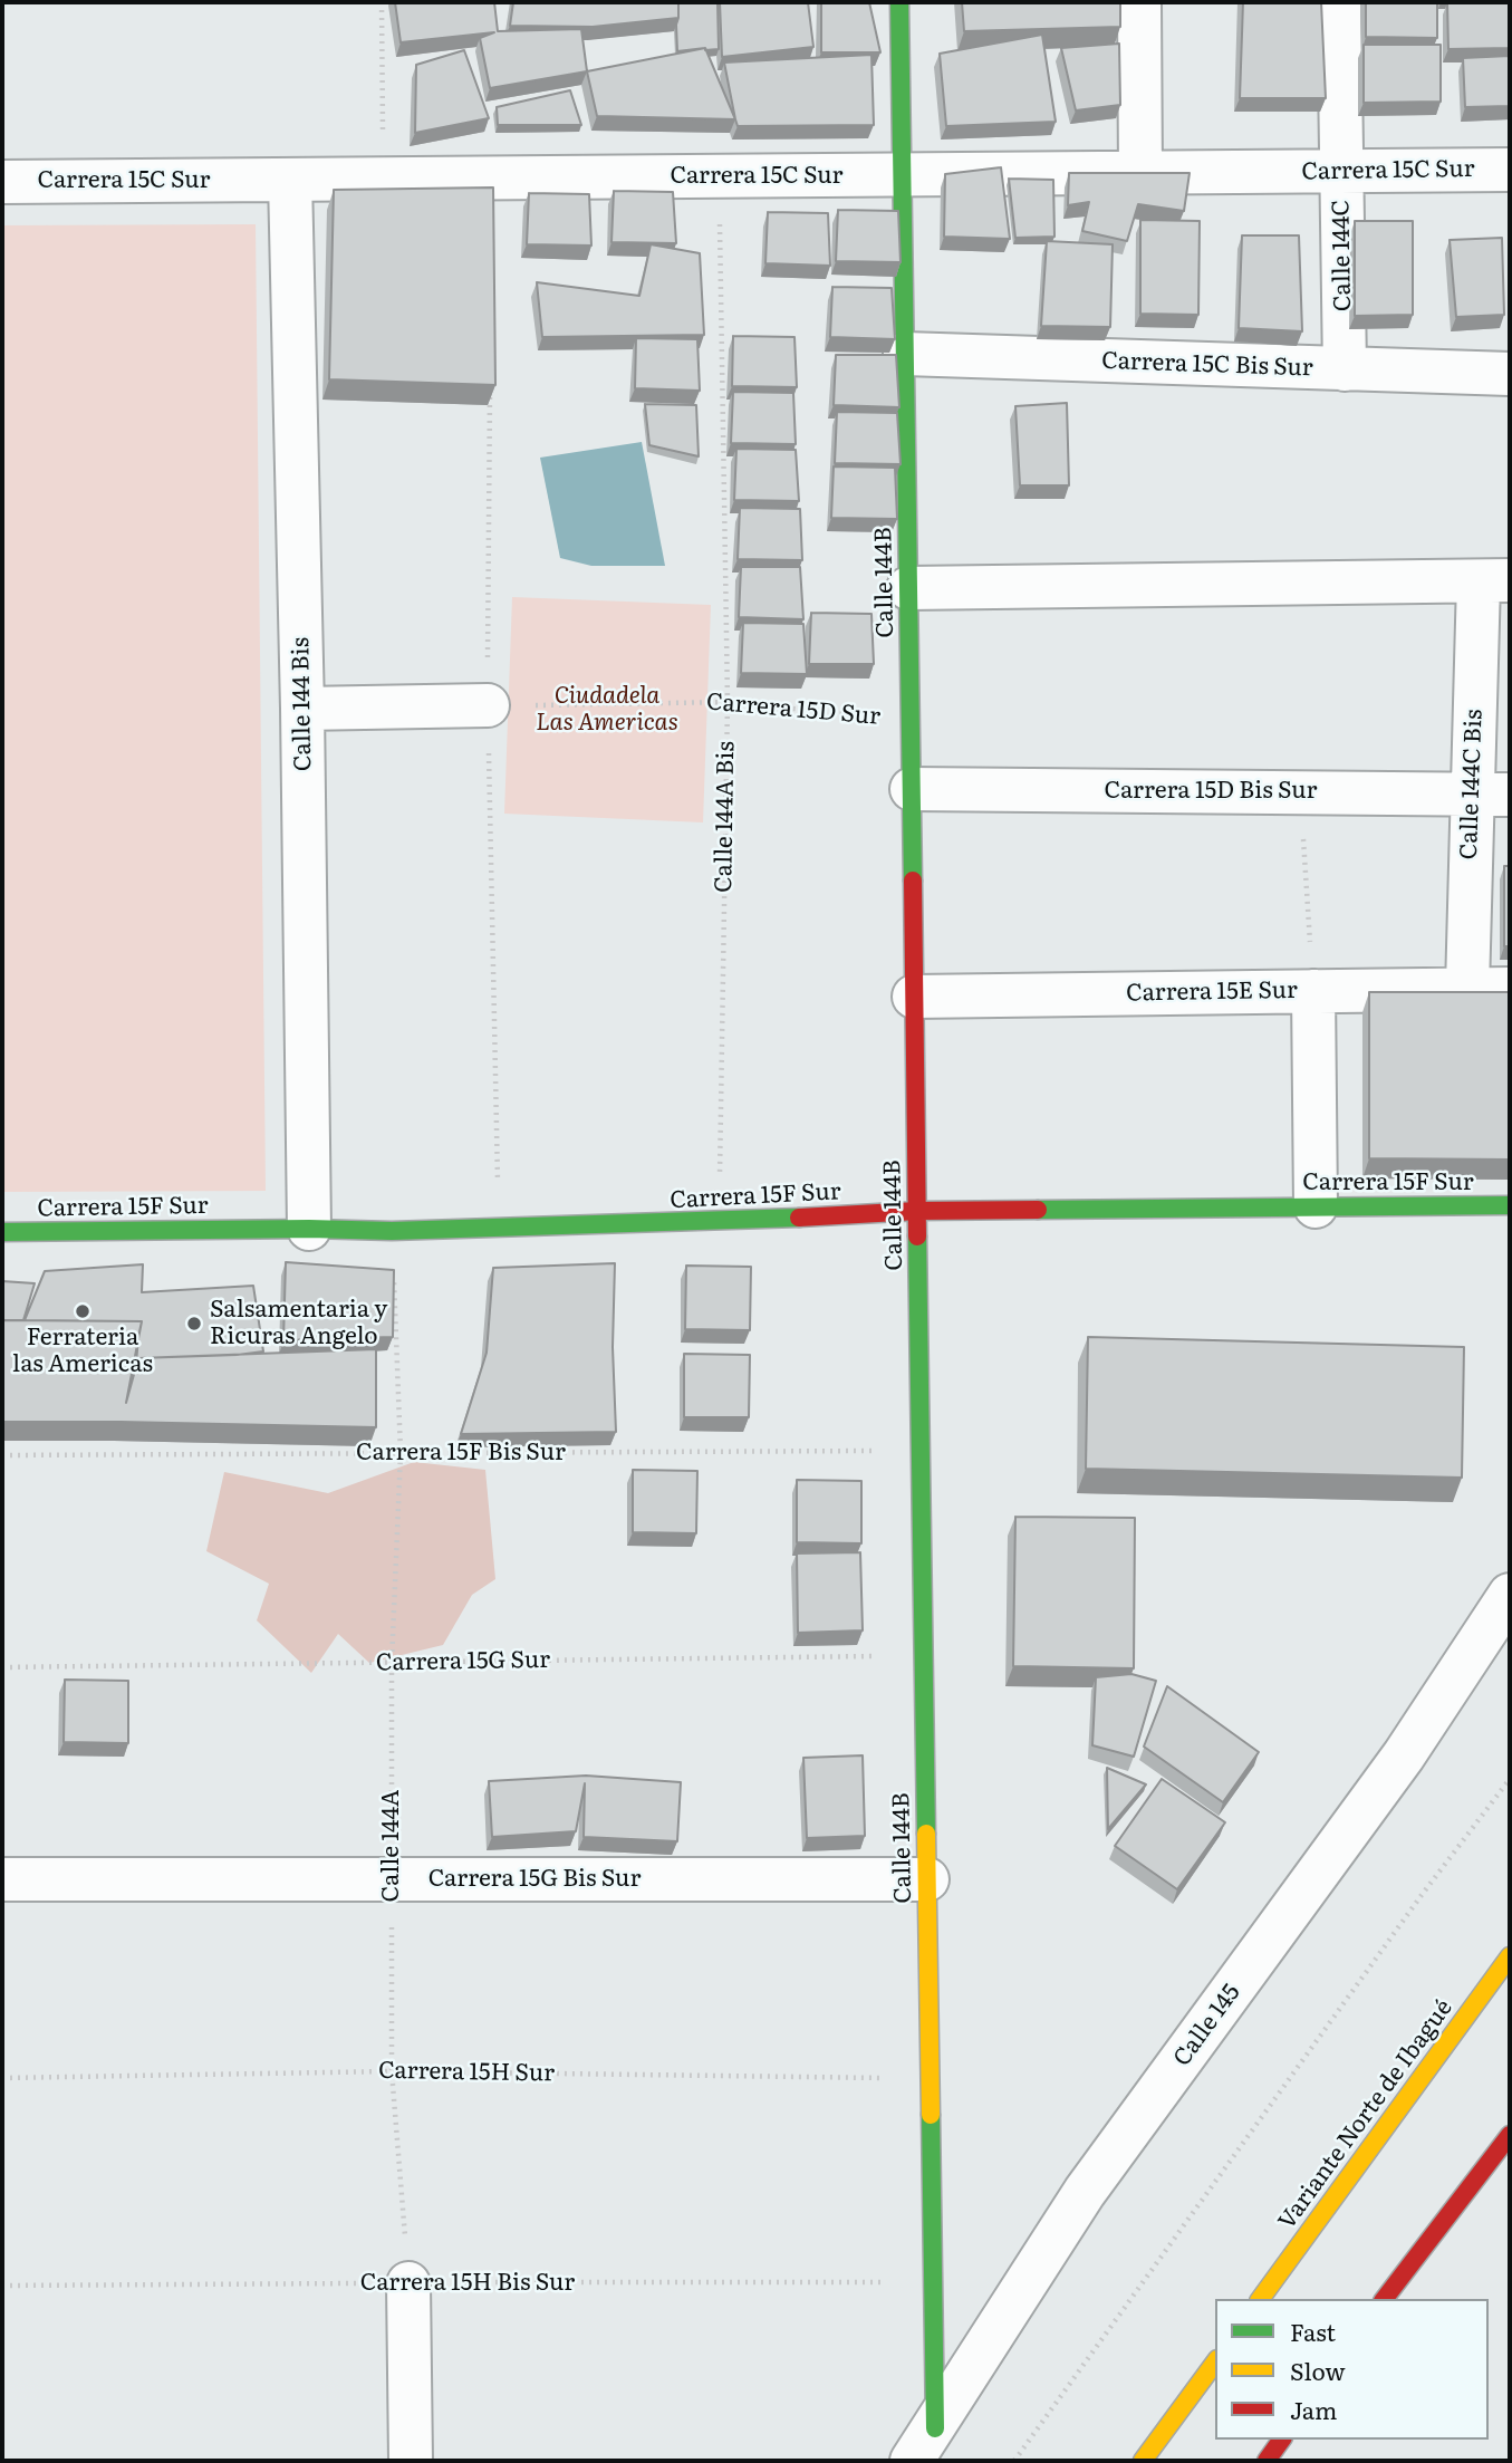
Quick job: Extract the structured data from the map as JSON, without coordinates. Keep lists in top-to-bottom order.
{
  "streets": {
    "main road": ["Calle 144B", "Carrera 15F Sur", "Variante Norte de Ibagué"],
    "street": [
      "Carrera 15C Sur",
      "Calle 144C",
      "Carrera 15C Bis Sur",
      "Calle 144 Bis",
      "Calle 144C Bis",
      "Carrera 15D Bis Sur",
      "Carrera 15E Sur",
      "Carrera 15G Bis Sur",
      "Calle 145"
    ],
    "path": [
      "Carrera 15D Sur",
      "Calle 144A Bis",
      "Carrera 15F Bis Sur",
      "Carrera 15G Sur",
      "Calle 144A",
      "Carrera 15H Sur",
      "Carrera 15H Bis Sur"
    ]
  },
  "crossings": [
    ["Carrera 15C Sur", "Calle 144C"],
    ["Carrera 15C Sur", "Calle 144B"],
    ["Carrera 15C Sur", "Calle 144 Bis"],
    ["Carrera 15C Sur", "Calle 144A Bis"],
    ["Calle 144C", "Carrera 15C Bis Sur"],
    ["Carrera 15C Bis Sur", "Calle 144B"],
    ["Calle 144B", "Carrera 15D Sur"],
    ["Calle 144B", "Carrera 15D Bis Sur"],
    ["Calle 144B", "Carrera 15E Sur"],
    ["Calle 144B", "Carrera 15F Sur"],
    ["Calle 144B", "Carrera 15F Bis Sur"],
    ["Calle 144B", "Carrera 15G Sur"],
    ["Calle 144B", "Carrera 15G Bis Sur"],
    ["Calle 144B", "Calle 145"],
    ["Calle 144B", "Carrera 15H Sur"],
    ["Calle 144B", "Carrera 15H Bis Sur"],
    ["Calle 144 Bis", "Carrera 15F Sur"],
    ["Carrera 15D Sur", "Calle 144A Bis"],
    ["Calle 144C Bis", "Carrera 15D Bis Sur"],
    ["Calle 144C Bis", "Carrera 15E Sur"],
    ["Calle 144A Bis", "Carrera 15F Sur"],
    ["Carrera 15F Sur", "Calle 144A"],
    ["Carrera 15F Bis Sur", "Calle 144A"],
    ["Carrera 15G Sur", "Calle 144A"],
    ["Calle 144A", "Carrera 15G Bis Sur"],
    ["Calle 144A", "Carrera 15H Sur"],
    ["Calle 144A", "Carrera 15H Bis Sur"]
  ],
  "parks": ["Ciudadela Las Americas"],
  "places": ["Ferrateria las Americas", "Salsamentaria y Ricuras Angelo"],
  "legend": ["Fast", "Slow", "Jam"]
}
